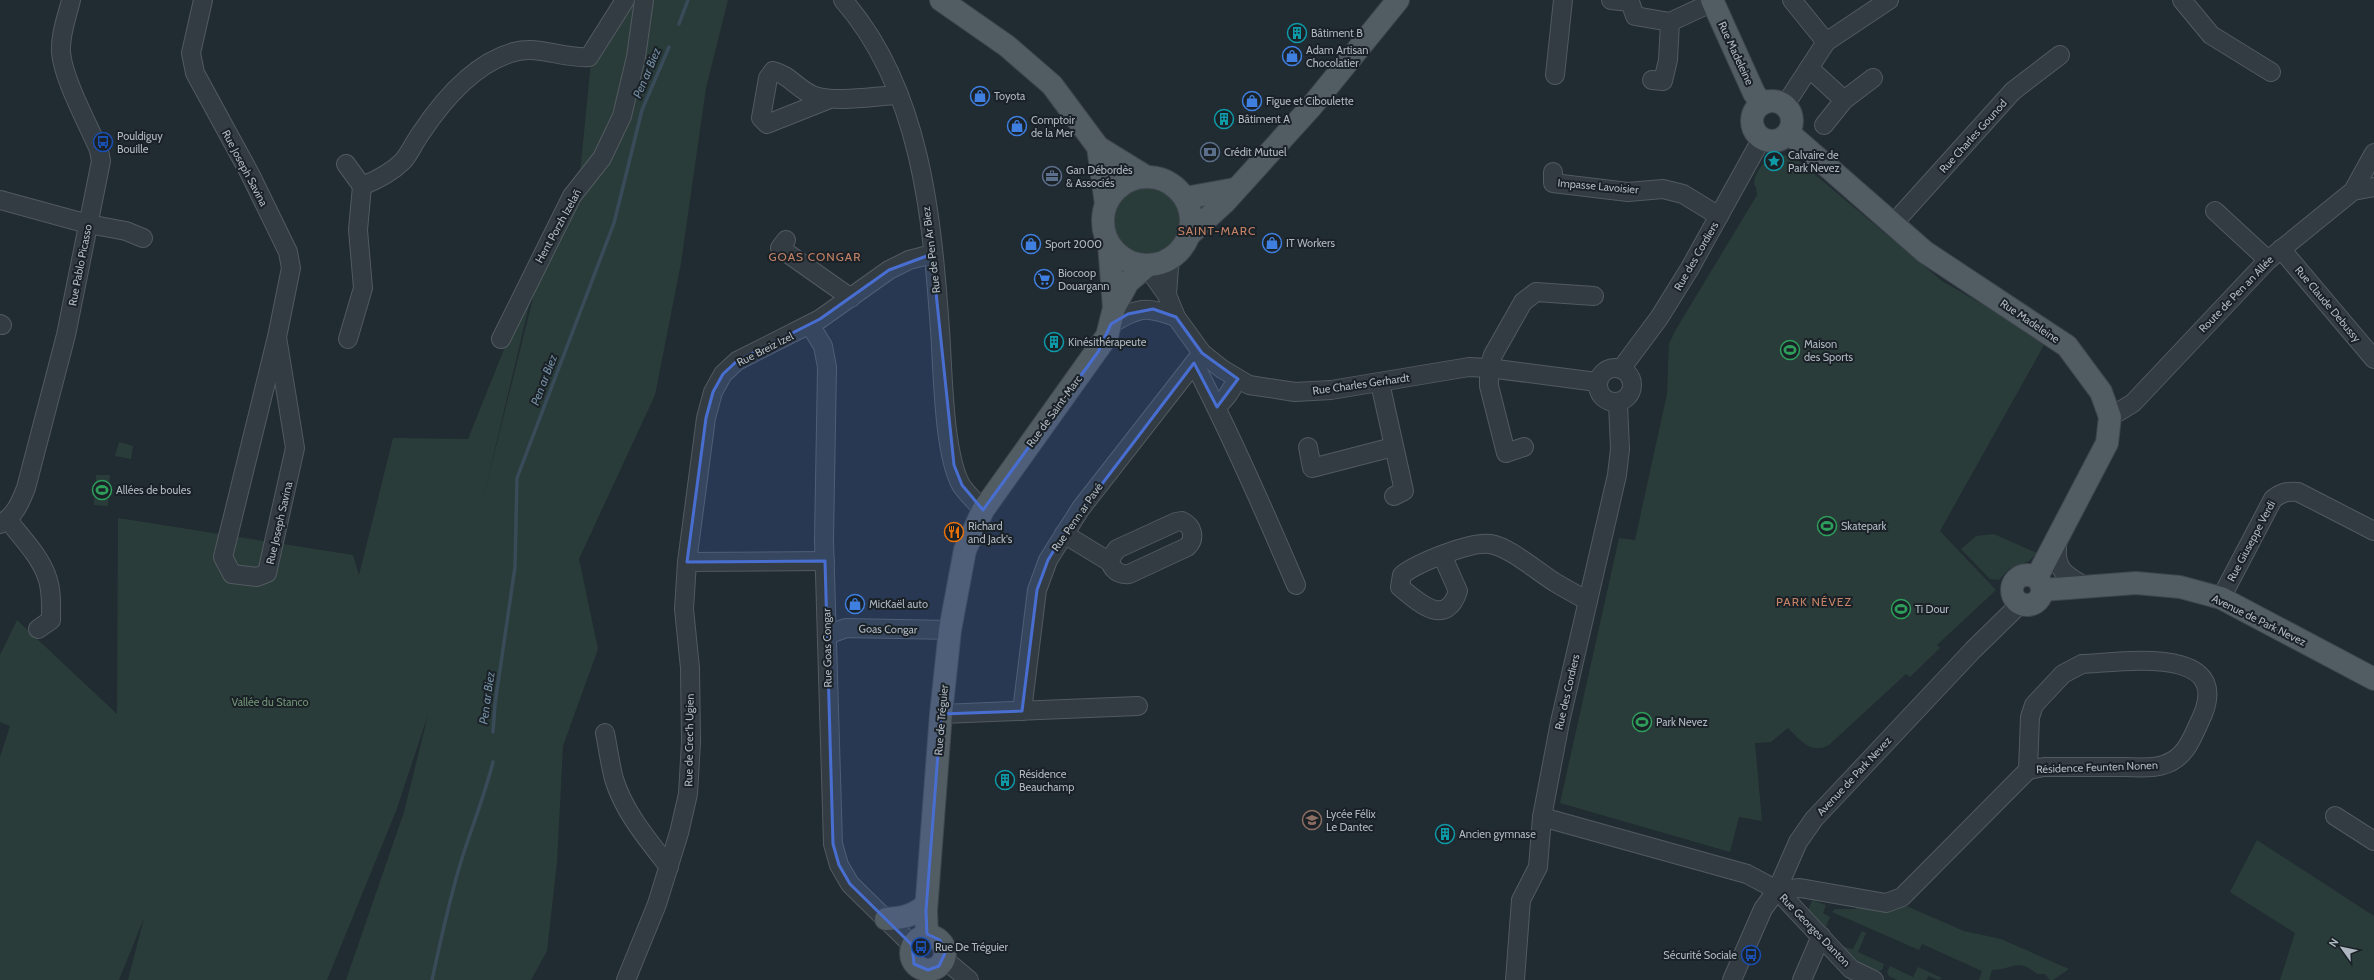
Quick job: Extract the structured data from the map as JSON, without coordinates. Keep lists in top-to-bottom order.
{
  "streets": {
    "main road": [
      "Rue Madeleine",
      "Rue de Saint-Marc",
      "Avenue de Park Nevez",
      "Rue de Tréguier"
    ],
    "street": [
      "Rue Charles Gounod",
      "Rue Joseph Savina",
      "Impasse Lavoisier",
      "Hent Porzh Izelañ",
      "Rue de Pen Ar Biez",
      "Rue des Cordiers",
      "Rue Pablo Picasso",
      "Route de Pen an Allée",
      "Rue Claude Debussy",
      "Rue Breiz Izel",
      "Rue Charles Gerhardt",
      "Rue Penn ar Pavé",
      "Rue Giuseppe Verdi",
      "Goas Congar",
      "Rue Goas Congar",
      "Rue de Crec'h Ugien",
      "Résidence Feunten Nonen",
      "Rue Georges Danton"
    ]
  },
  "crossings": [
    ["Rue Madeleine", "Rue Charles Gounod"],
    ["Rue Madeleine", "Rue des Cordiers"],
    ["Rue Madeleine", "Route de Pen an Allée"],
    ["Rue Madeleine", "Avenue de Park Nevez"],
    ["Impasse Lavoisier", "Rue des Cordiers"],
    ["Rue de Pen Ar Biez", "Rue Breiz Izel"],
    ["Rue de Pen Ar Biez", "Rue de Saint-Marc"],
    ["Rue de Pen Ar Biez", "Rue de Tréguier"],
    ["Rue des Cordiers", "Rue Charles Gerhardt"],
    ["Route de Pen an Allée", "Rue Claude Debussy"],
    ["Rue Breiz Izel", "Rue Goas Congar"],
    ["Rue Breiz Izel", "Rue de Crec'h Ugien"],
    ["Rue Charles Gerhardt", "Rue de Saint-Marc"],
    ["Rue Charles Gerhardt", "Rue Penn ar Pavé"],
    ["Rue de Saint-Marc", "Rue de Tréguier"],
    ["Rue Giuseppe Verdi", "Avenue de Park Nevez"],
    ["Avenue de Park Nevez", "Résidence Feunten Nonen"],
    ["Avenue de Park Nevez", "Rue Georges Danton"],
    ["Goas Congar", "Rue Goas Congar"],
    ["Goas Congar", "Rue de Tréguier"],
    ["Rue Goas Congar", "Rue de Tréguier"],
    ["Résidence Feunten Nonen", "Rue Georges Danton"]
  ],
  "districts": ["SAINT-MARC", "GOAS CONGAR", "PARK NÉVEZ"],
  "water": ["Pen ar Biez"],
  "parks": ["Vallée du Stanco"],
  "places": {
    "building": [
      "Bâtiment B",
      "Bâtiment A",
      "Kinésithérapeute",
      "Résidence Beauchamp",
      "Ancien gymnase"
    ],
    "shop": [
      "Adam Artisan Chocolatier",
      "Toyota",
      "Figue et Ciboulette",
      "Comptoir de la Mer",
      "IT Workers",
      "Sport 2000",
      "MicKaël auto"
    ],
    "bus stop": ["Pouldiguy Bouille", "Rue De Tréguier", "Sécurité Sociale"],
    "bank": ["Crédit Mutuel"],
    "place": ["Calvaire de Park Nevez"],
    "office": ["Gan Débordès & Associés"],
    "supermarket": ["Biocoop Douargann"],
    "sports": [
      "Maison des Sports",
      "Allées de boules",
      "Skatepark",
      "Ti Dour",
      "Park Nevez"
    ],
    "restaurant": ["Richard and Jack's"],
    "school or university": ["Lycée Félix Le Dantec"]
  },
  "north": "top left"
}
